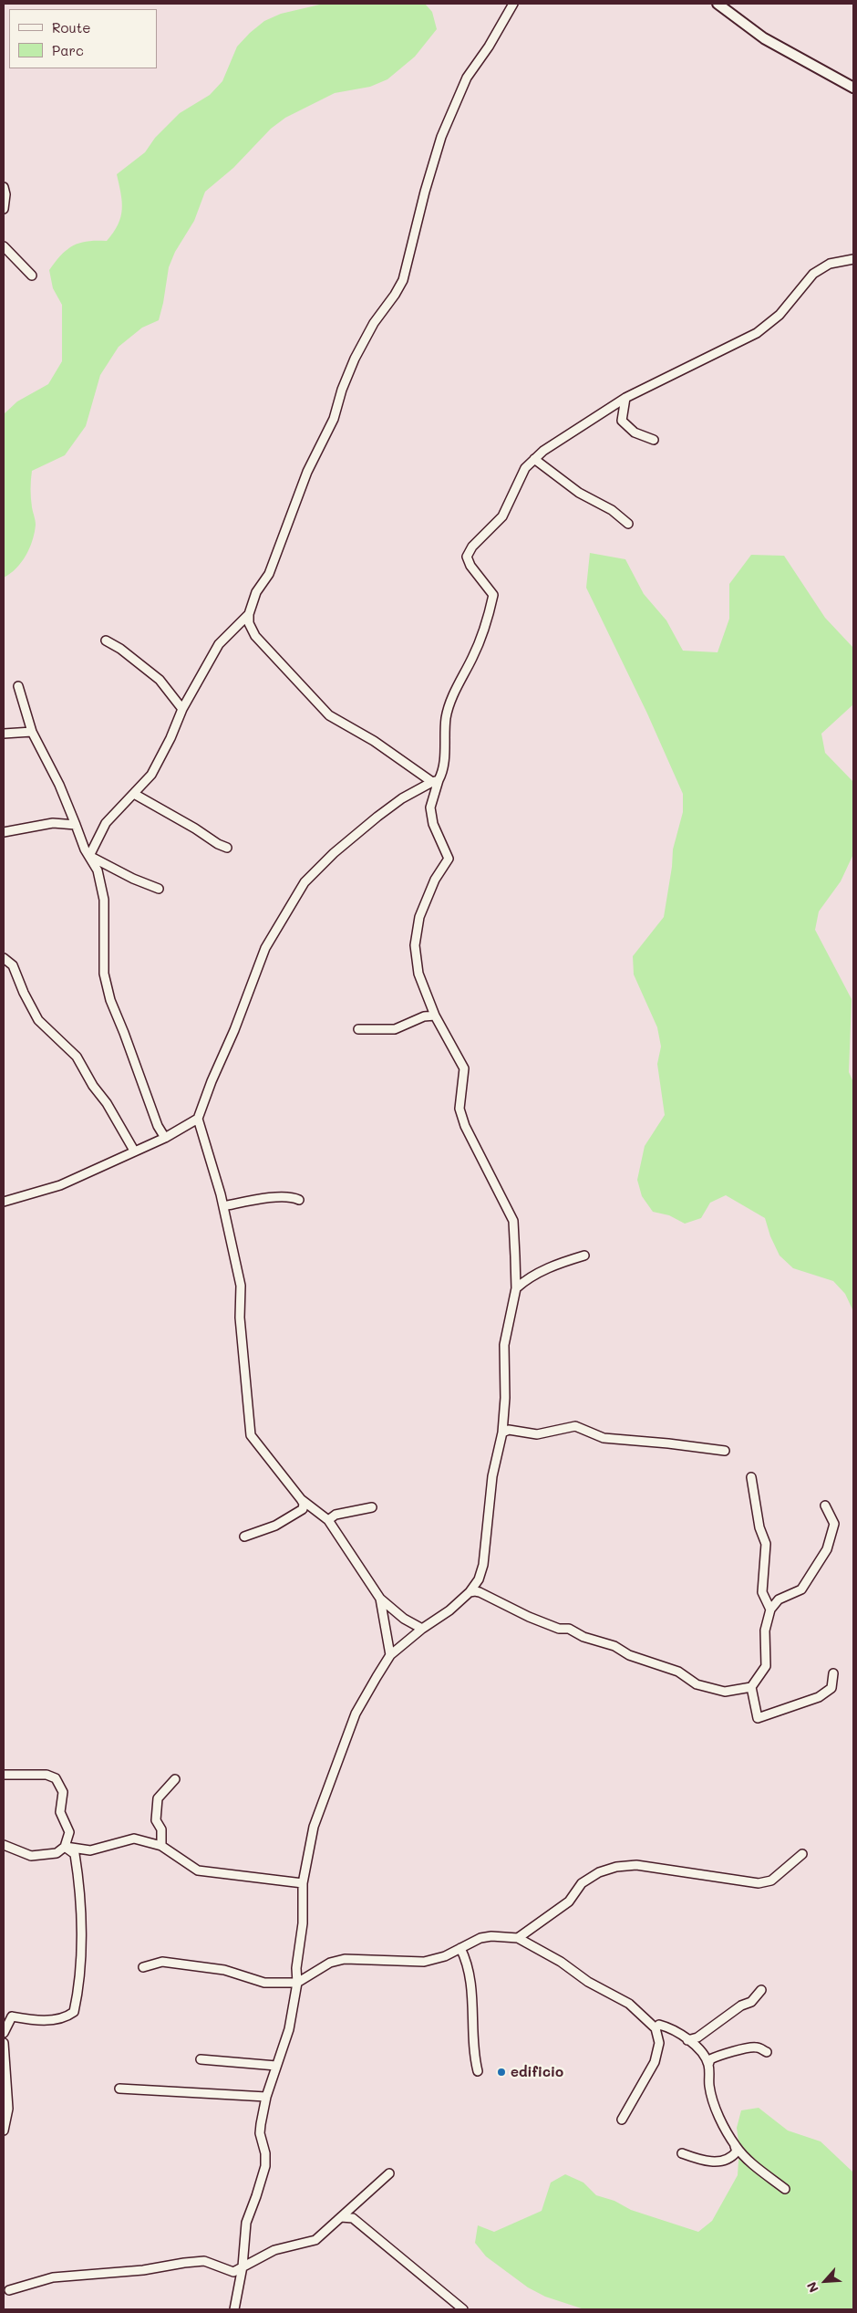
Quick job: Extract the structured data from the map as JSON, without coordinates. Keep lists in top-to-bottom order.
{
  "places": ["edificio"],
  "legend": ["Route", "Parc"],
  "north": "bottom left"
}
